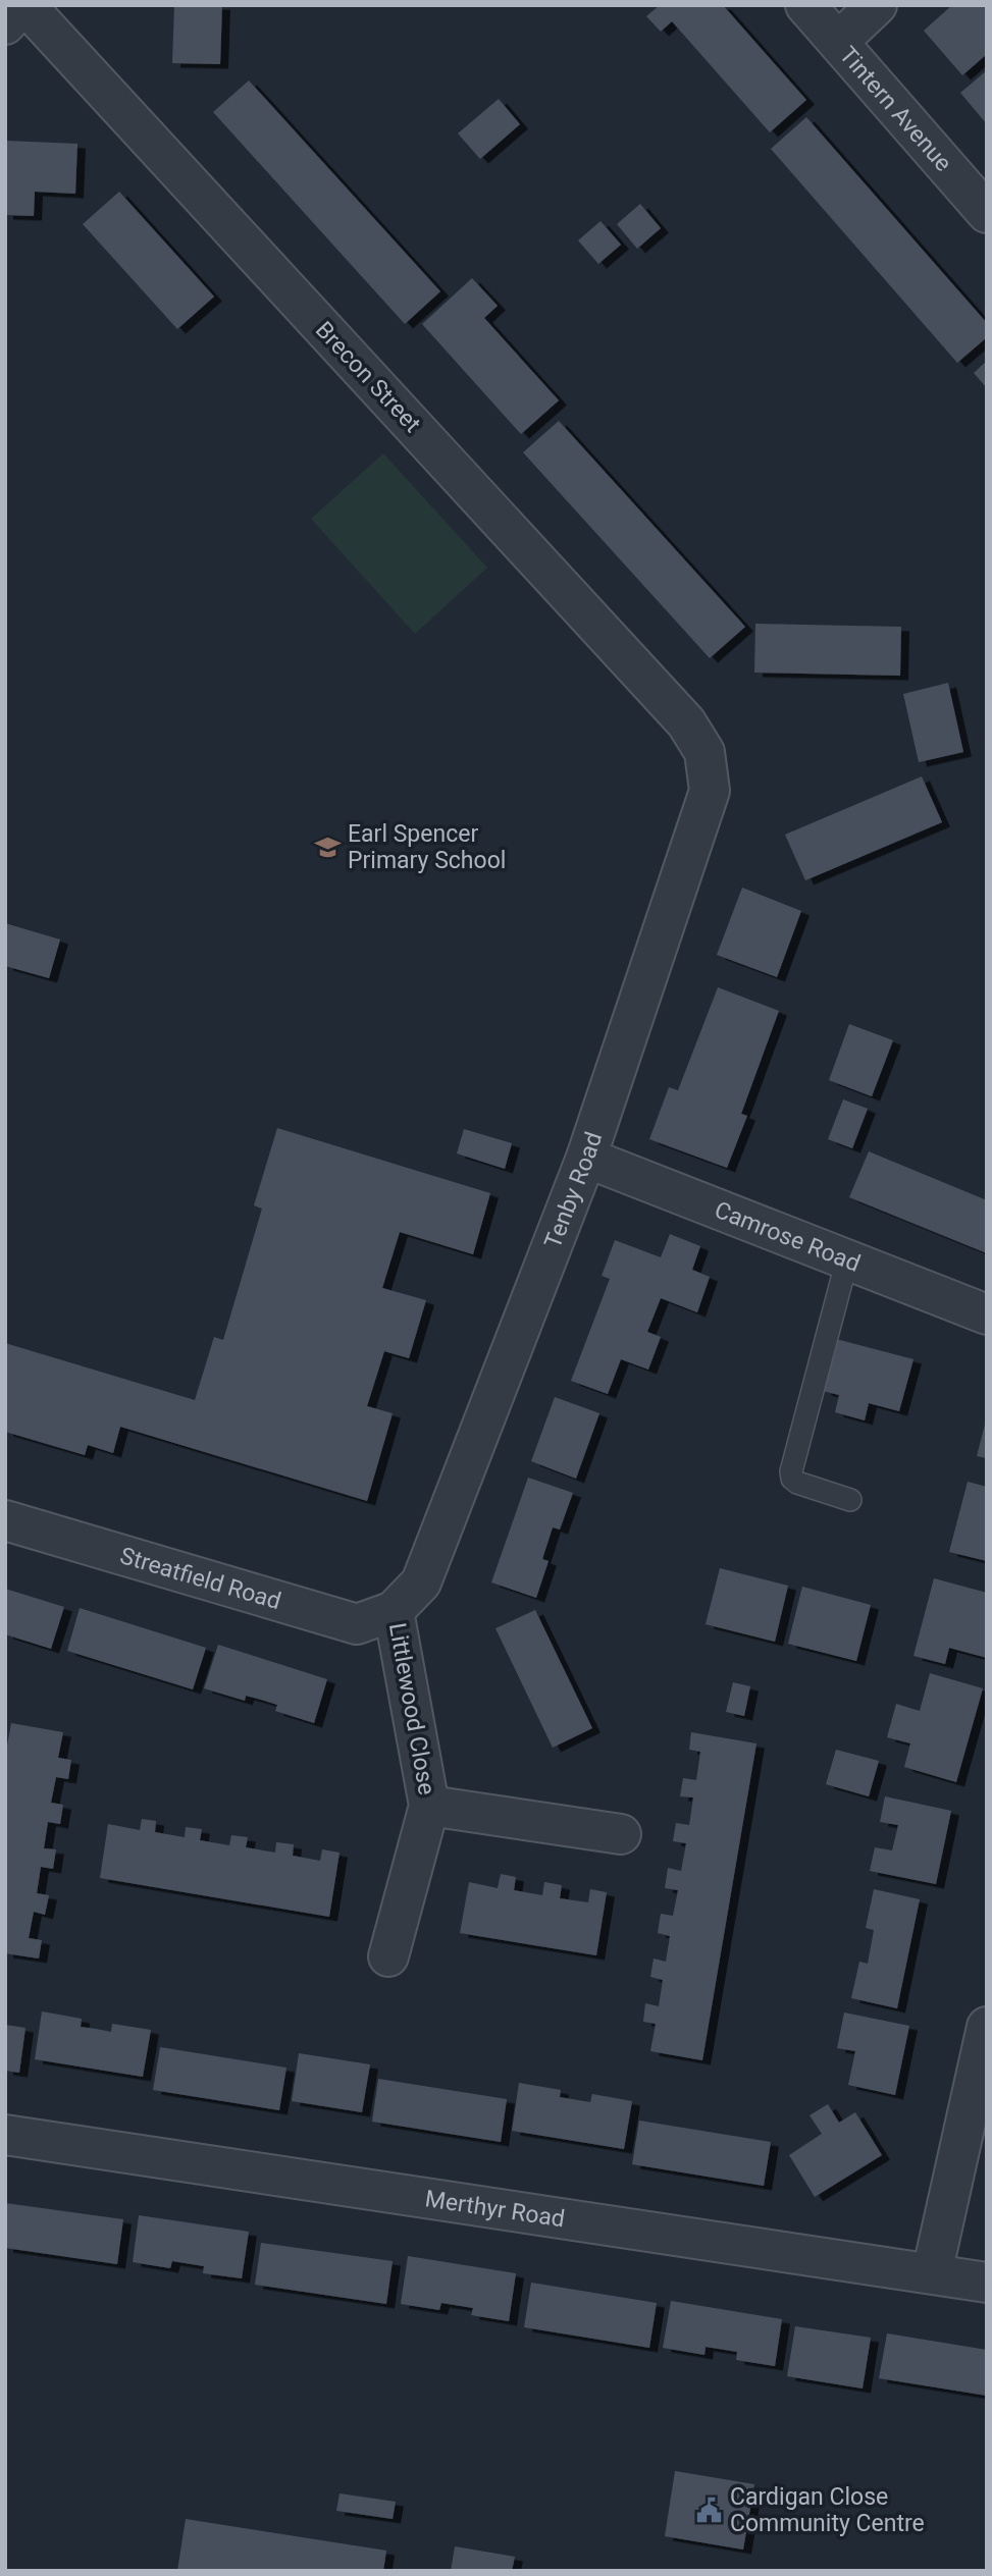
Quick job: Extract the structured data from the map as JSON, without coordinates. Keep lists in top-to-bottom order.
{
  "streets": {
    "street": [
      "Tintern Avenue",
      "Brecon Street",
      "Tenby Road",
      "Camrose Road",
      "Streatfield Road",
      "Littlewood Close",
      "Merthyr Road"
    ]
  },
  "crossings": [
    ["Brecon Street", "Tenby Road"],
    ["Tenby Road", "Camrose Road"],
    ["Tenby Road", "Streatfield Road"],
    ["Tenby Road", "Littlewood Close"],
    ["Streatfield Road", "Littlewood Close"]
  ],
  "places": {
    "school or university": ["Earl Spencer Primary School"],
    "public building": ["Cardigan Close Community Centre"]
  }
}
